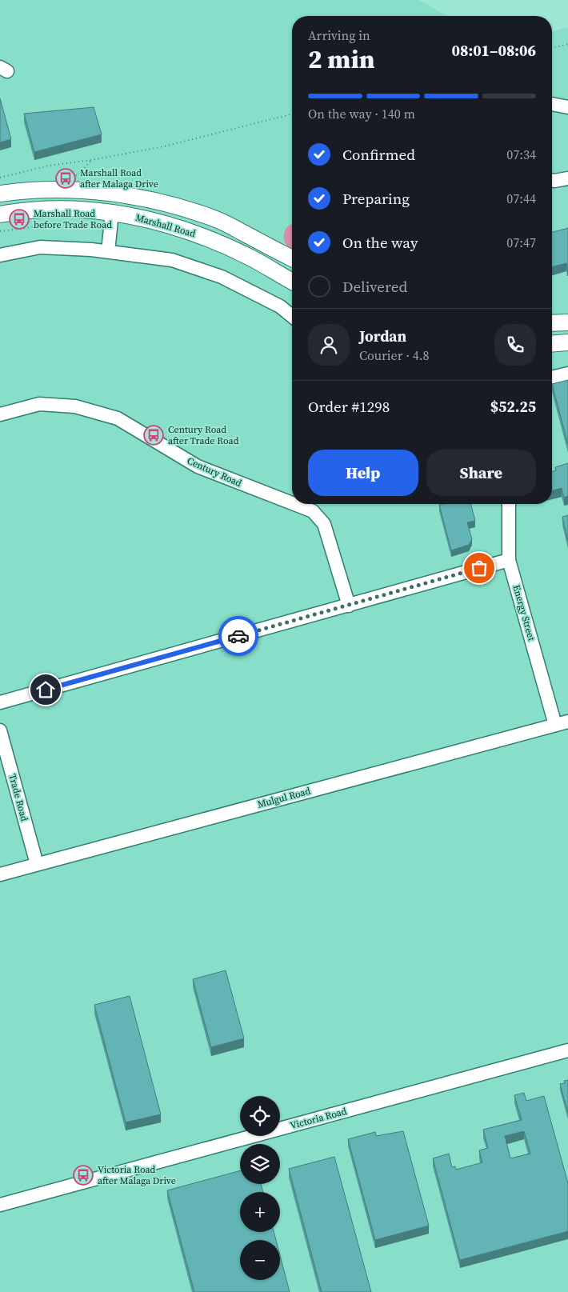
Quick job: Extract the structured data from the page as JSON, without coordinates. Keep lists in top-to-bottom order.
{
  "streets": {
    "main road": ["Marshall Road"],
    "street": [
      "Century Road",
      "Energy Street",
      "Trade Road",
      "Mulgul Road",
      "Victoria Road"
    ]
  },
  "crossings": [
    ["Energy Street", "Mulgul Road"],
    ["Trade Road", "Mulgul Road"]
  ],
  "places": {
    "bus stop": [
      "Marshall Road after Malaga Drive",
      "Marshall Road before Trade Road",
      "Century Road after Trade Road",
      "Victoria Road after Malaga Drive"
    ]
  },
  "page": {
    "heading": ["2 min", "Arriving in", "08:01–08:06"],
    "panel": [
      "Jordan",
      "Courier · 4.8",
      "Order #1298",
      "$52.25"
    ],
    "bar": "On the way · 140 m",
    "list": [
      ["Confirmed", "07:34"],
      ["Preparing", "07:44"],
      ["On the way", "07:47"],
      "Delivered"
    ],
    "buttons": ["Help", "Share"],
    "map_buttons": ["+", "−"]
  }
}
